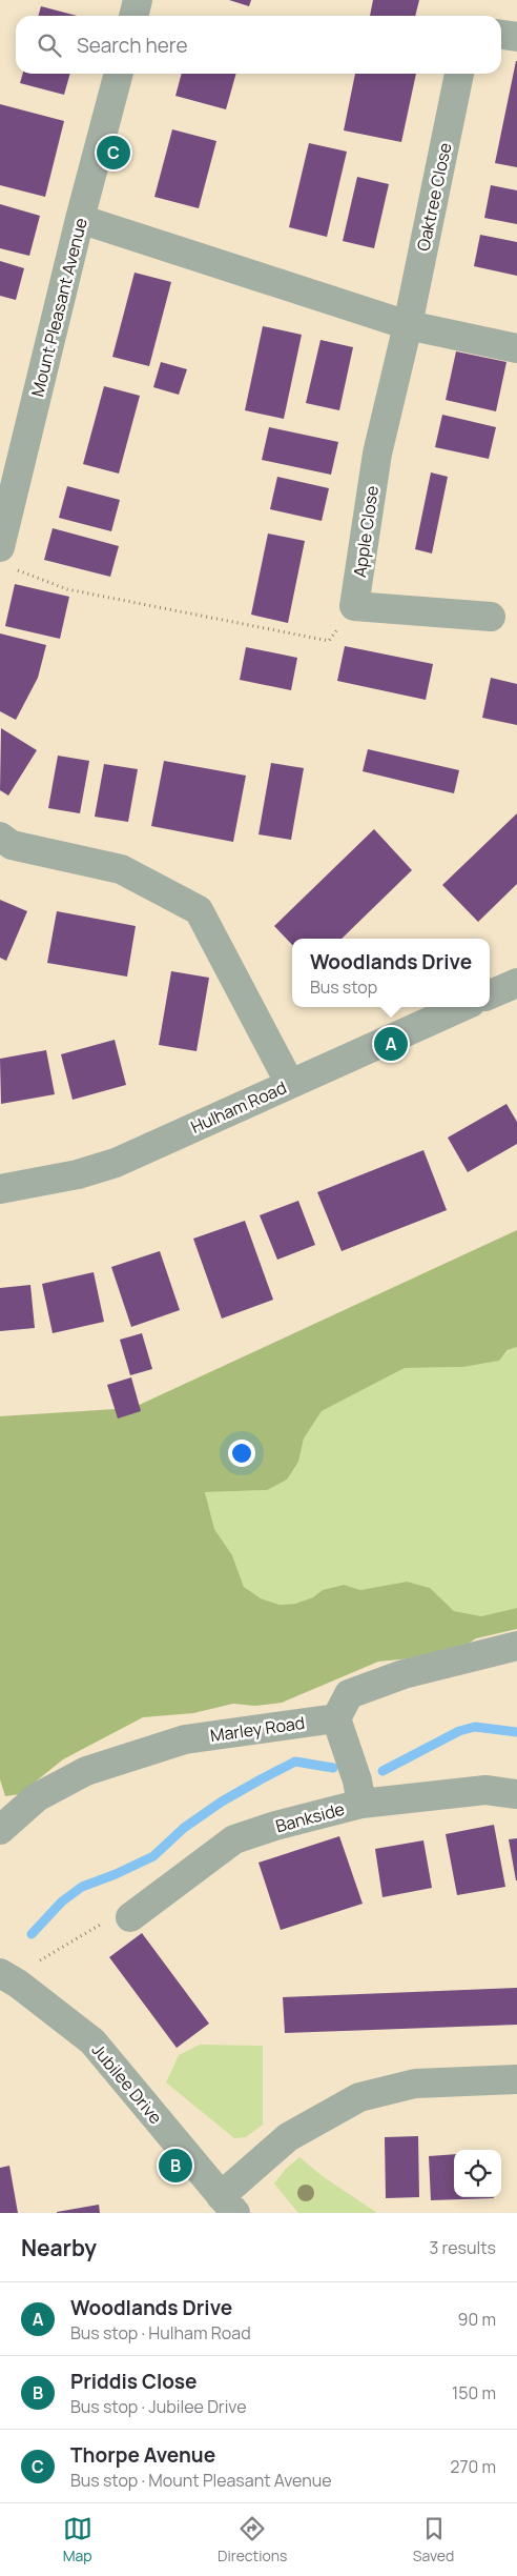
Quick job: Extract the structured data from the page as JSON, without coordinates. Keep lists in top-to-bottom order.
{
  "streets": {
    "street": [
      "Oaktree Close",
      "Mount Pleasant Avenue",
      "Apple Close",
      "Hulham Road",
      "Marley Road",
      "Bankside",
      "Jubilee Drive"
    ]
  },
  "crossings": [
    ["Oaktree Close", "Apple Close"]
  ],
  "page": {
    "search": "Search here",
    "pins": ["C", "A", "B"],
    "popup": ["Woodlands Drive", "Bus stop"],
    "heading": ["Nearby", "3 results"],
    "list": [
      {
        "mark": "A",
        "name": "Woodlands Drive",
        "note": "Bus stop · Hulham Road",
        "value": "90 m"
      },
      {
        "mark": "B",
        "name": "Priddis Close",
        "note": "Bus stop · Jubilee Drive",
        "value": "150 m"
      },
      {
        "mark": "C",
        "name": "Thorpe Avenue",
        "note": "Bus stop · Mount Pleasant Avenue",
        "value": "270 m"
      }
    ],
    "nav": ["Map", "Directions", "Saved"]
  }
}
